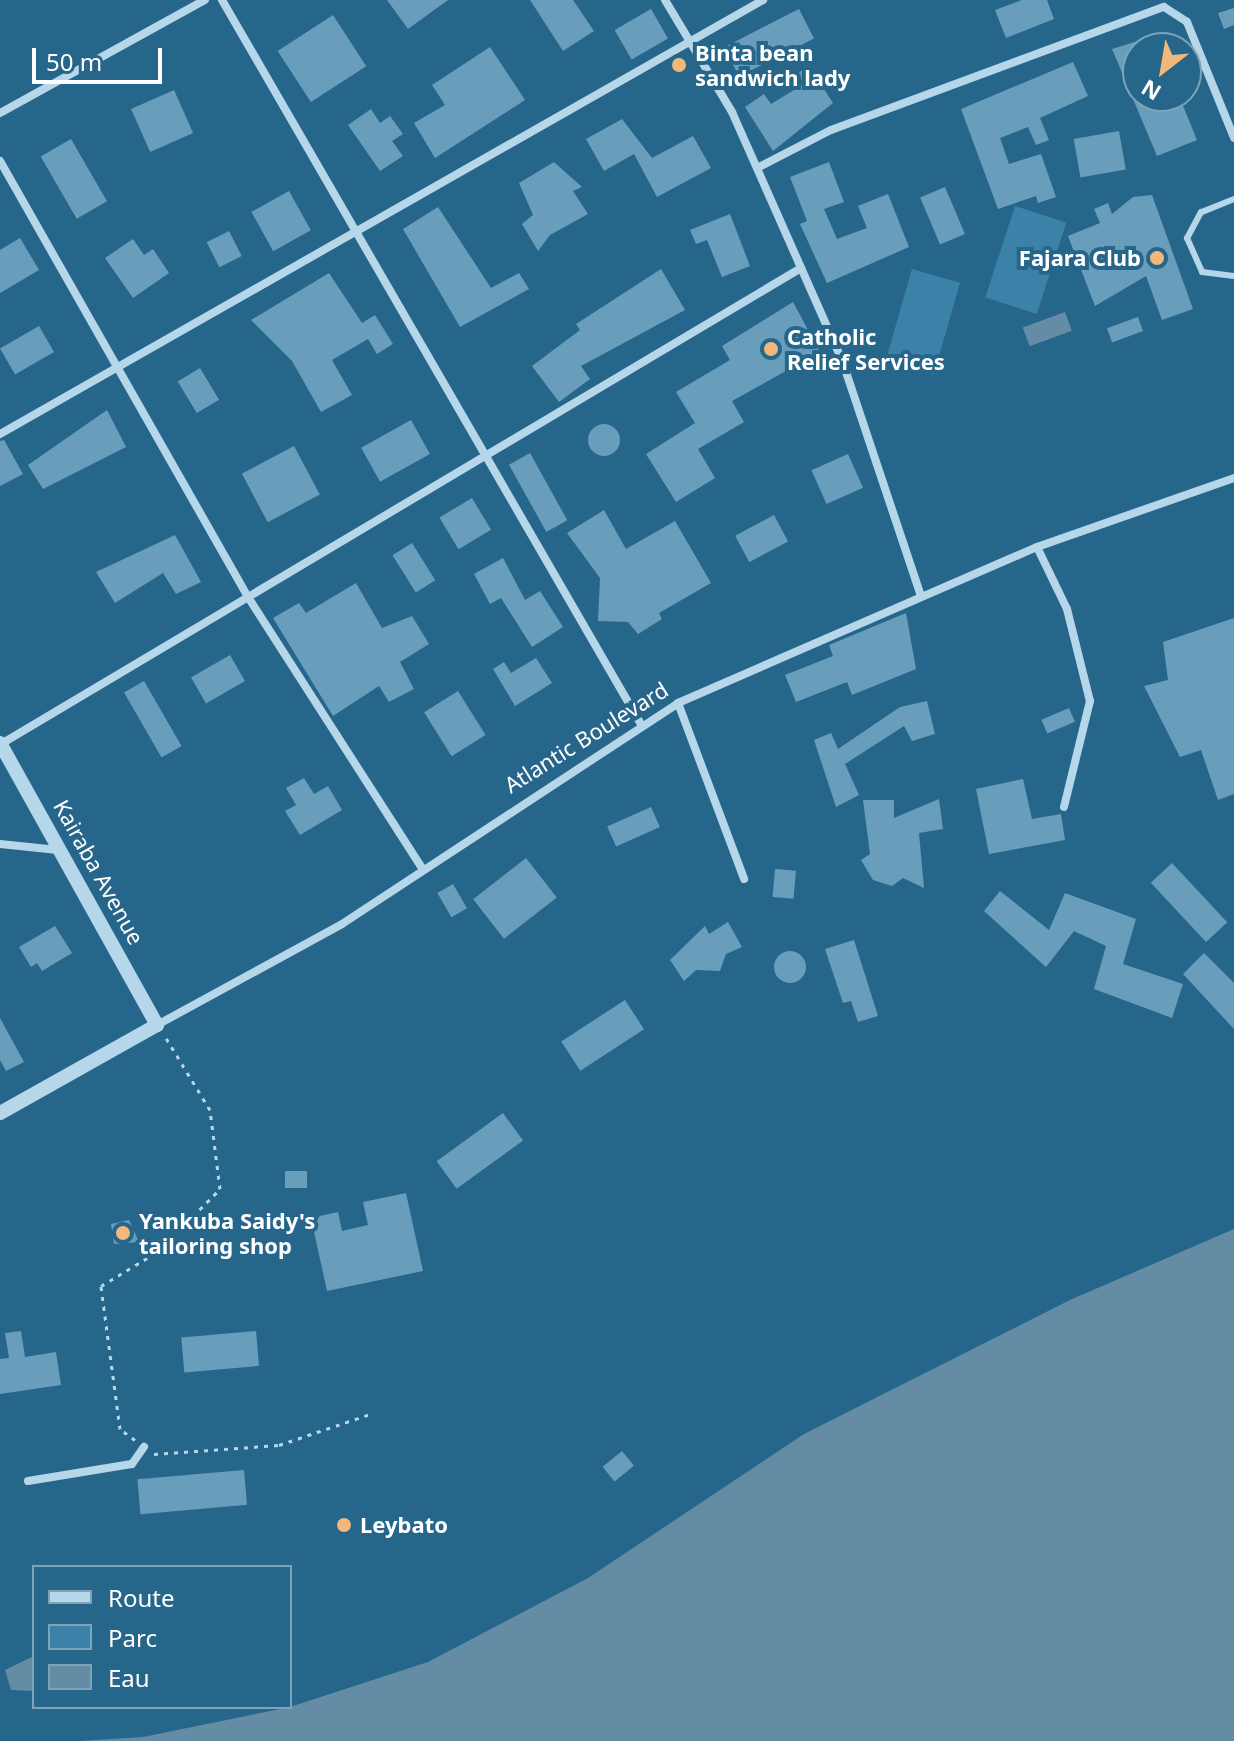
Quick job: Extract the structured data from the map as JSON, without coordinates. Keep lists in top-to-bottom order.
{
  "streets": {
    "street": ["Atlantic Boulevard", "Kairaba Avenue"]
  },
  "crossings": [
    ["Atlantic Boulevard", "Kairaba Avenue"]
  ],
  "places": [
    "Binta bean sandwich lady",
    "Fajara Club",
    "Catholic Relief Services",
    "Yankuba Saidy's tailoring shop",
    "Leybato"
  ],
  "legend": ["Route", "Parc", "Eau"],
  "scale_bar": "50 m",
  "north": "bottom left"
}
